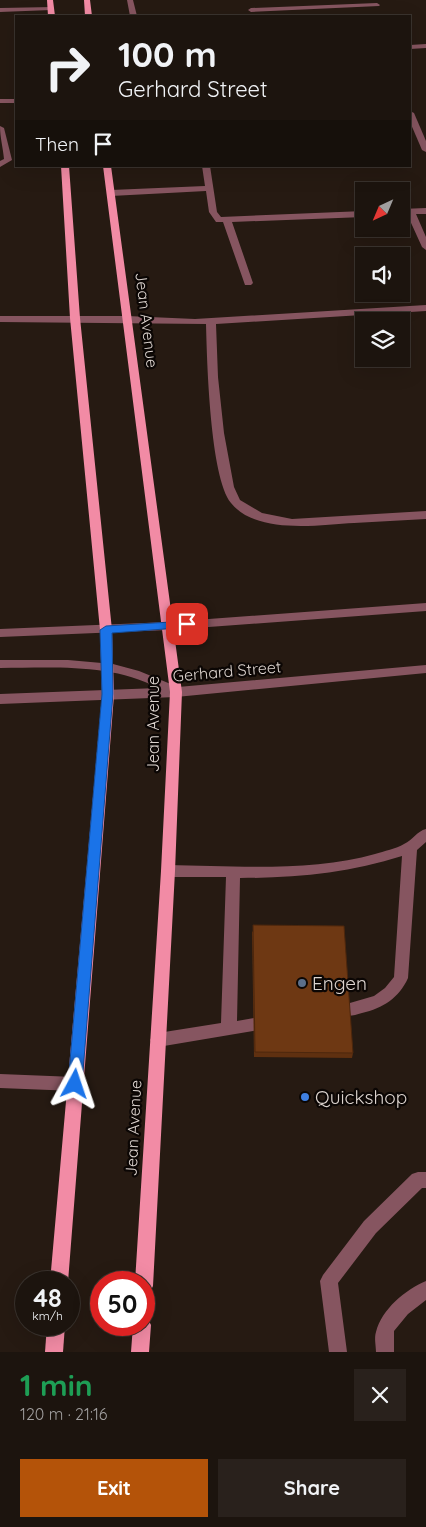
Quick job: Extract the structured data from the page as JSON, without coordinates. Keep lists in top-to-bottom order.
{
  "streets": {
    "main road": ["Jean Avenue"],
    "street": ["Gerhard Street"]
  },
  "crossings": [
    ["Jean Avenue", "Gerhard Street"]
  ],
  "places": ["Engen", "Quickshop"],
  "north": "bottom left",
  "page": {
    "turn": ["100 m", "Gerhard Street"],
    "then": "Then",
    "speed": "48 km/h",
    "limit": "50",
    "heading": ["1 min", "120 m · 21:16"],
    "buttons": ["Exit", "Share"]
  }
}
